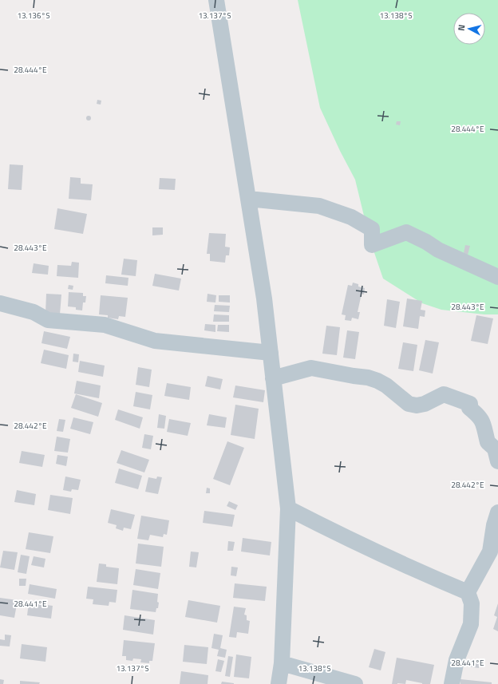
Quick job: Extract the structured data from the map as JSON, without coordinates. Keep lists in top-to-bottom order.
{
  "north": "left",
  "coordinates": [
    "13.136°S",
    "13.137°S",
    "13.138°S",
    "28.444°E",
    "28.443°E",
    "28.442°E",
    "28.441°E"
  ]
}
